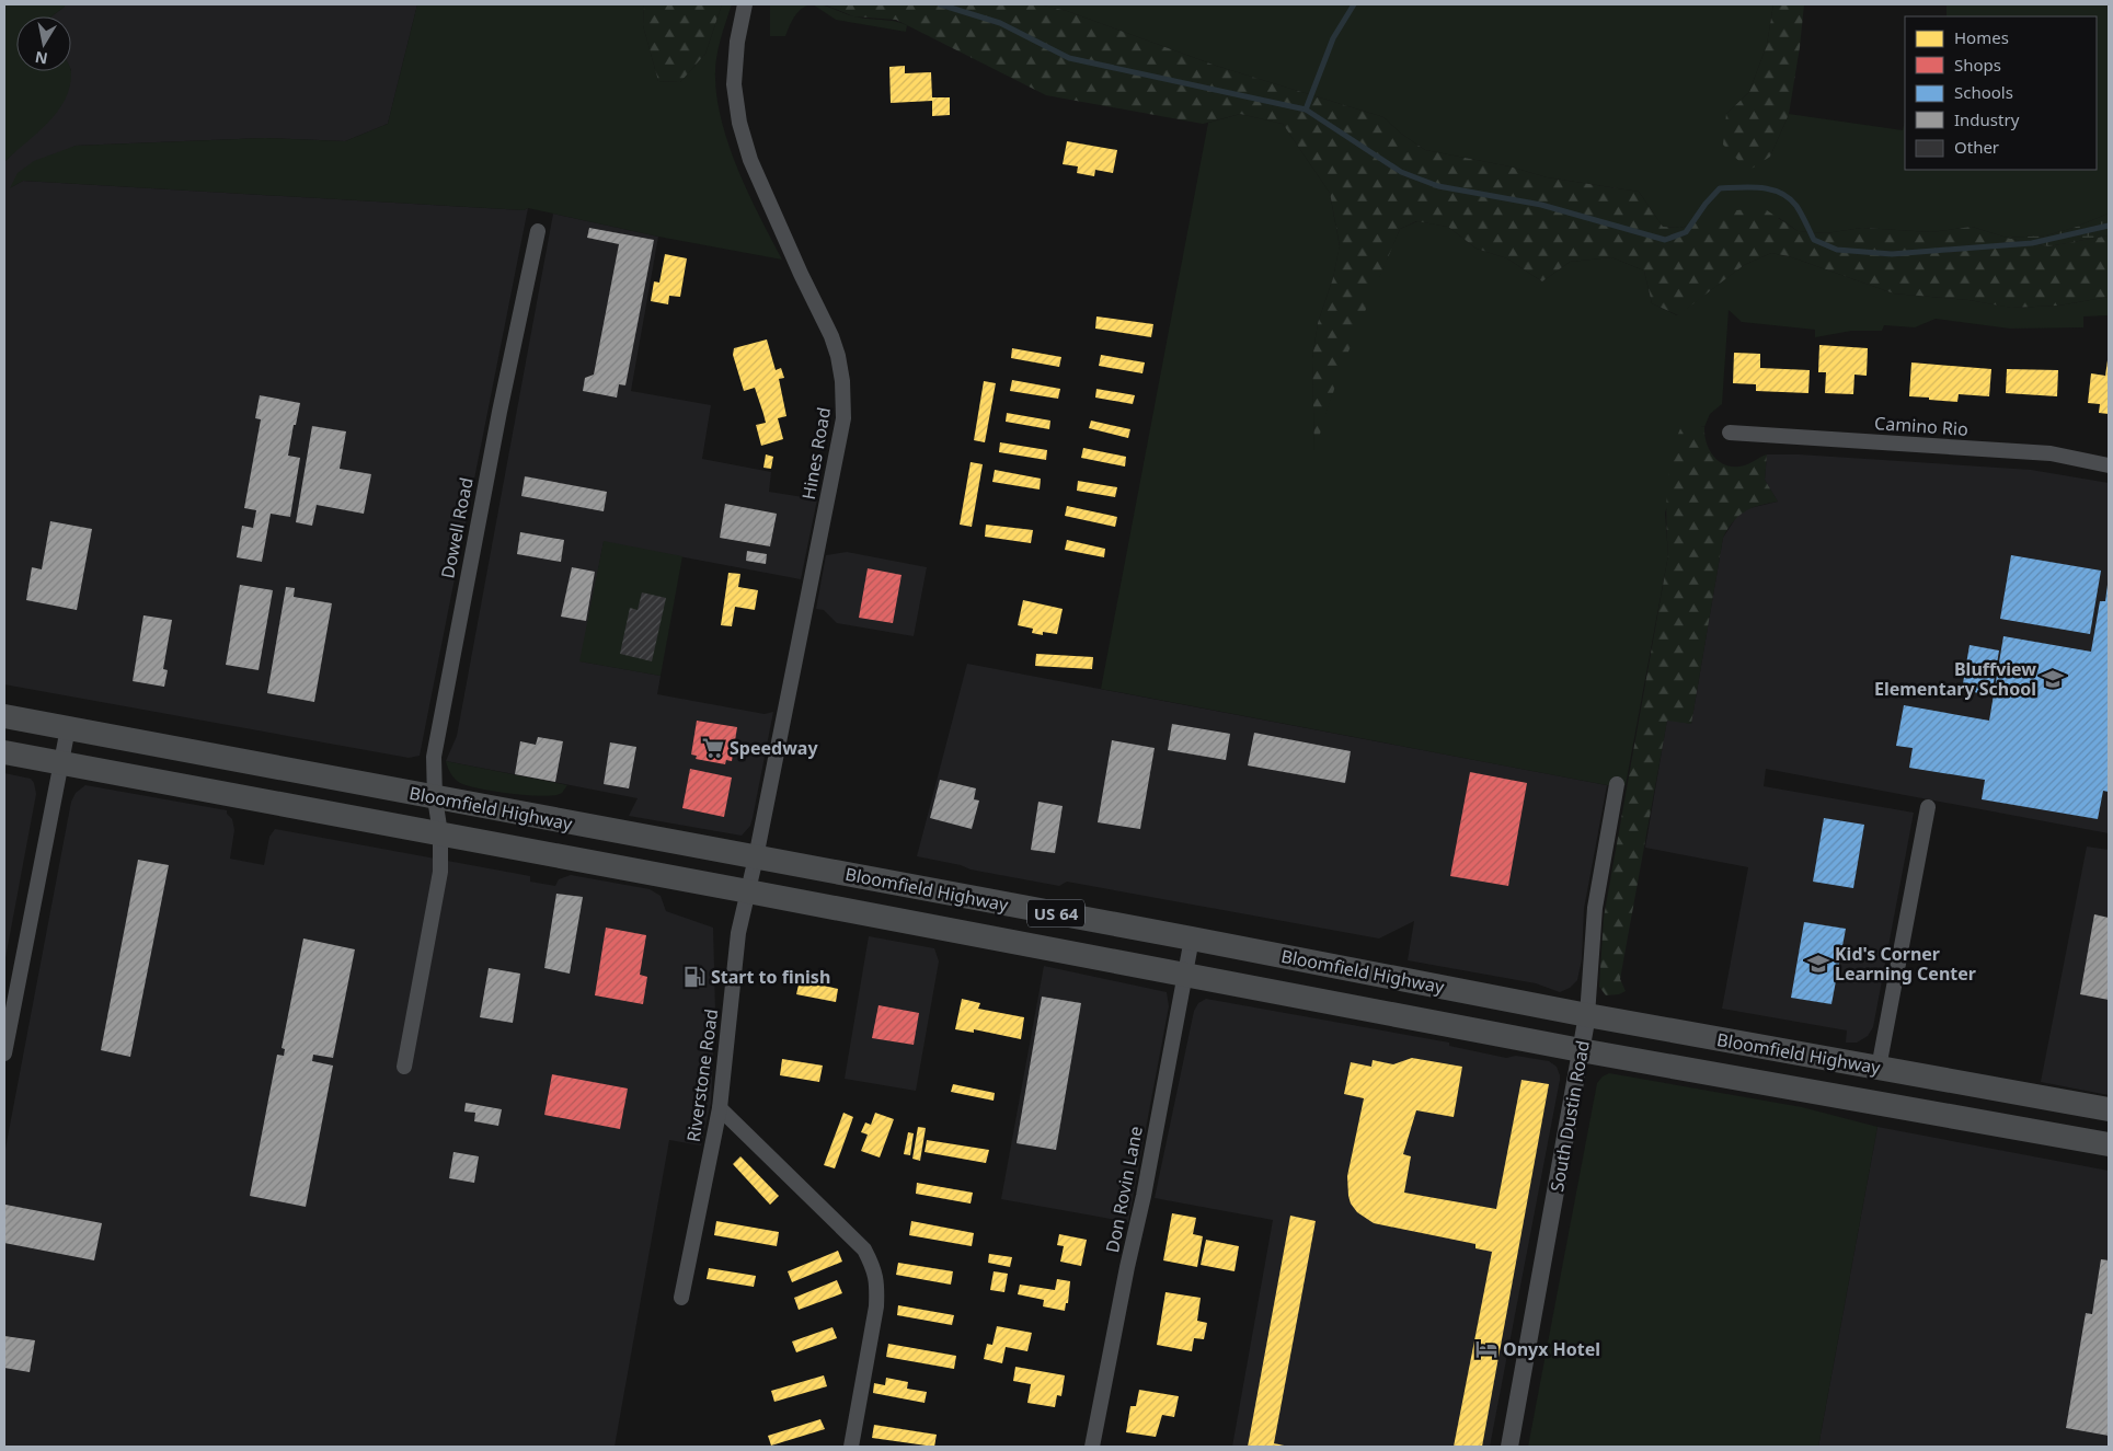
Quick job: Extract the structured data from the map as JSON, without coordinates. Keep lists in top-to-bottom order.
{
  "streets": {
    "highway": ["Bloomfield Highway", "US 64"],
    "street": [
      "Camino Rio",
      "Hines Road",
      "Dowell Road",
      "Riverstone Road",
      "South Dustin Road",
      "Don Rovin Lane"
    ]
  },
  "crossings": [
    ["Hines Road", "Bloomfield Highway"],
    ["Hines Road", "Riverstone Road"],
    ["Dowell Road", "Bloomfield Highway"],
    ["Bloomfield Highway", "Riverstone Road"],
    ["Bloomfield Highway", "South Dustin Road"],
    ["Bloomfield Highway", "Don Rovin Lane"]
  ],
  "places": {
    "school or university": ["Bluffview Elementary School", "Kid's Corner Learning Center"],
    "supermarket": ["Speedway"],
    "fuel station": ["Start to finish"],
    "hotel": ["Onyx Hotel"]
  },
  "legend": [
    "Homes",
    "Shops",
    "Schools",
    "Industry",
    "Other"
  ],
  "north": "bottom"
}
